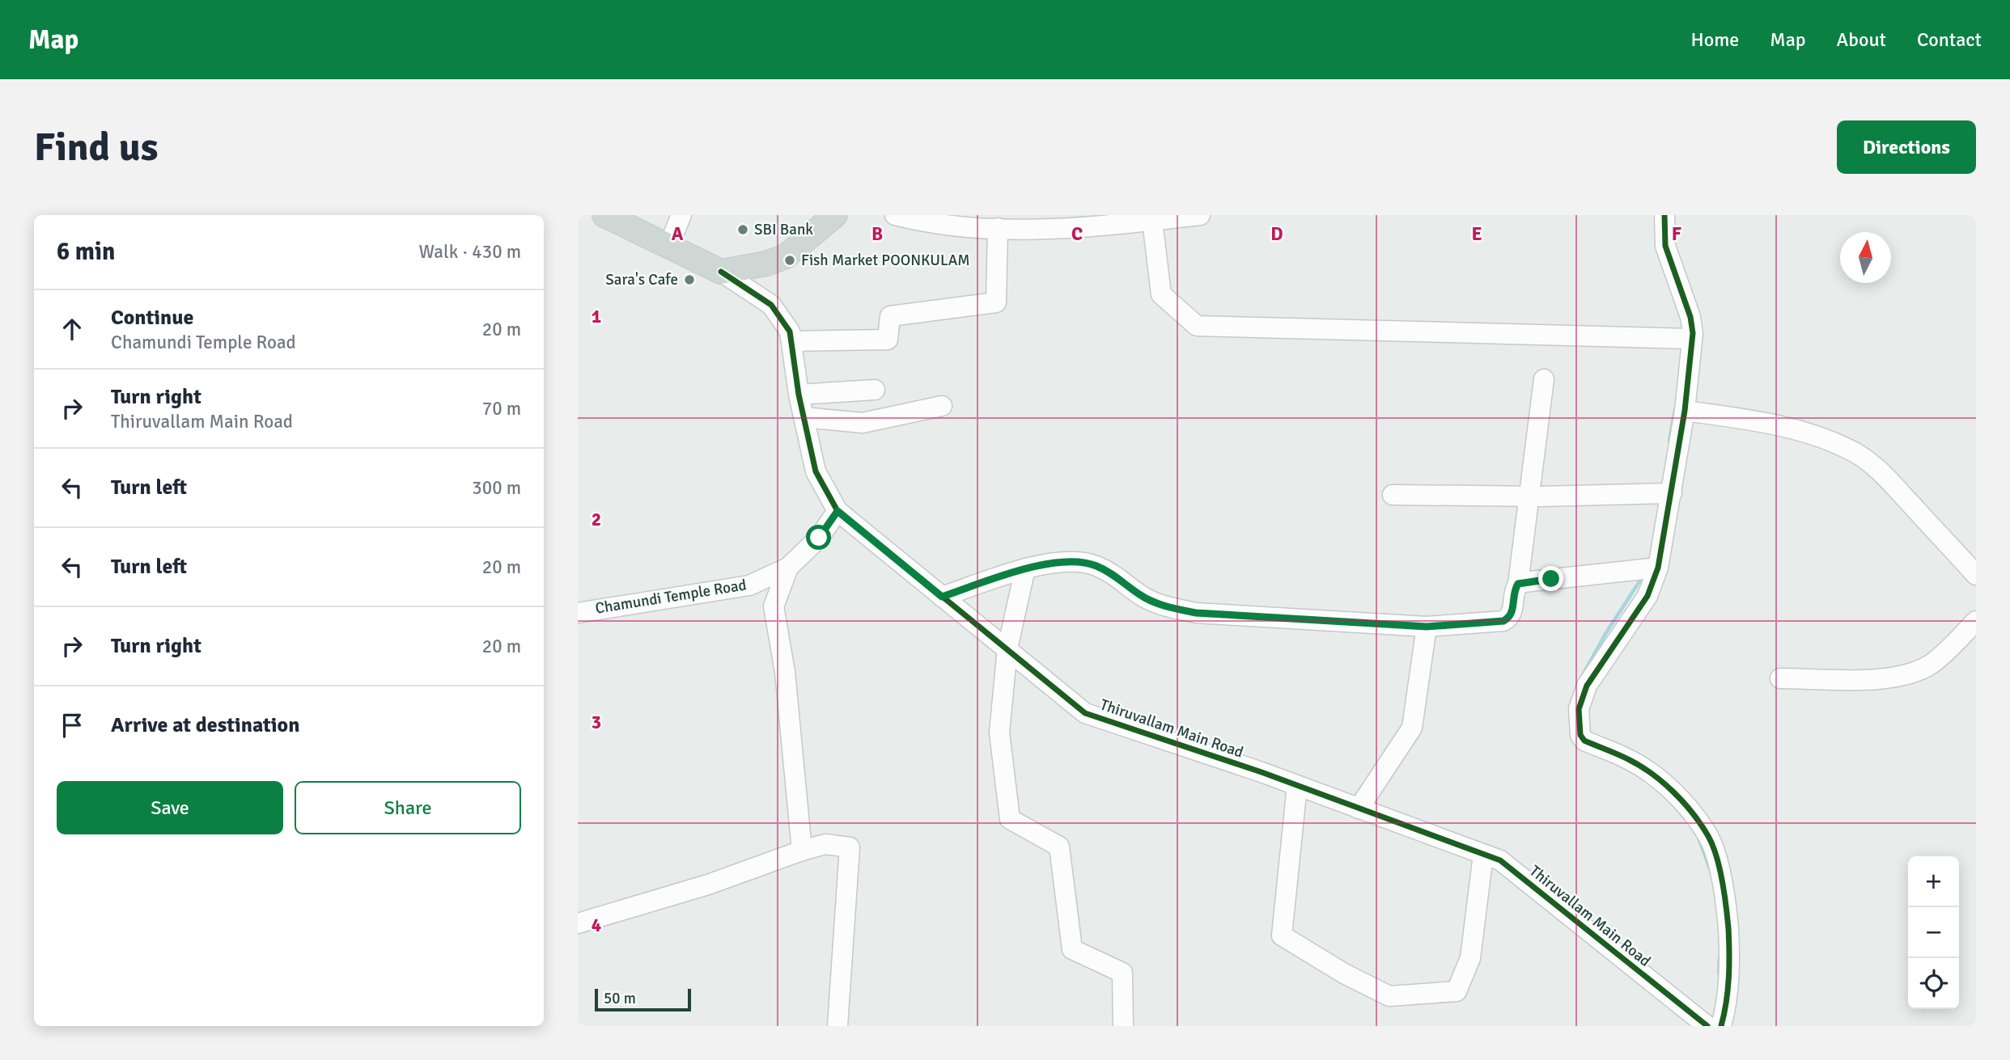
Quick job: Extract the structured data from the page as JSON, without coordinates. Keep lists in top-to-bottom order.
{
  "streets": {
    "main road": ["Thiruvallam Main Road"],
    "street": ["Chamundi Temple Road"]
  },
  "crossings": [
    ["Chamundi Temple Road", "Thiruvallam Main Road"]
  ],
  "places": ["SBI Bank", "Fish Market POONKULAM", "Sara's Cafe"],
  "scale_bar": "50 m",
  "north": "top",
  "page": {
    "header": "Map",
    "nav": [
      "Home",
      "Map",
      "About",
      "Contact"
    ],
    "buttons": [
      "Directions",
      ["Save", "Share"]
    ],
    "title": "Find us",
    "heading": ["6 min", "Walk · 430 m"],
    "list": [
      ["Continue", "Chamundi Temple Road", "20 m"],
      ["Turn right", "Thiruvallam Main Road", "70 m"],
      ["Turn left", "300 m"],
      ["Turn left", "20 m"],
      ["Turn right", "20 m"],
      "Arrive at destination"
    ],
    "map_buttons": ["+", "−"],
    "scale": "50 m"
  },
  "grid": {
    "columns": [
      "A",
      "B",
      "C",
      "D",
      "E",
      "F"
    ],
    "rows": [
      "1",
      "2",
      "3",
      "4"
    ]
  }
}
